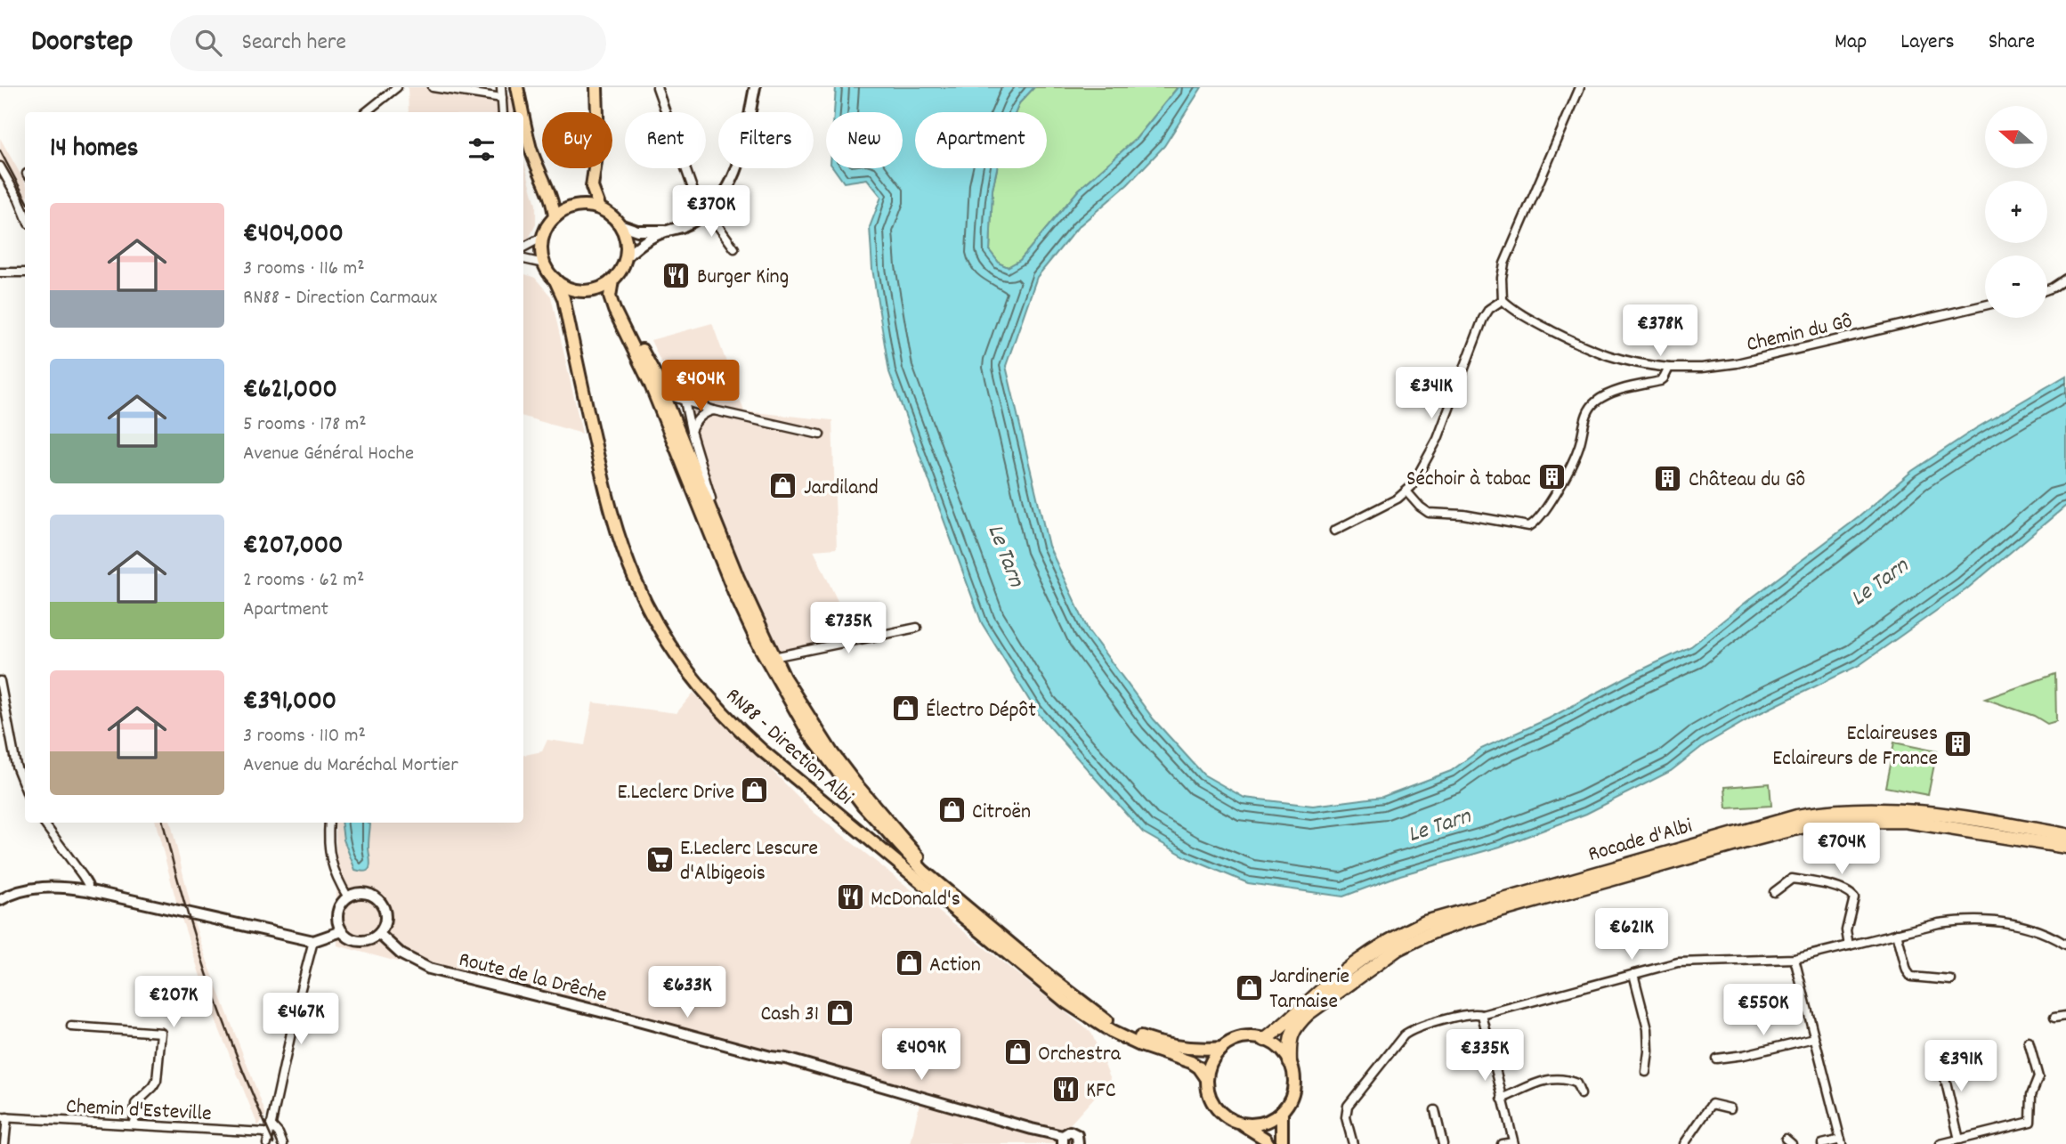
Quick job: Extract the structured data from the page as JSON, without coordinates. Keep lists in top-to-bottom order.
{
  "streets": {
    "highway": ["Rocade d'Albi"],
    "main road": ["RN88 - Direction Albi"],
    "street": ["Chemin du Gô", "Route de la Drêche", "Chemin d'Esteville"]
  },
  "crossings": [
    ["RN88 - Direction Albi", "Rocade d'Albi"]
  ],
  "water": ["Le Tarn"],
  "places": {
    "restaurant": ["Burger King", "McDonald's", "KFC"],
    "building": ["Séchoir à tabac", "Château du Gô", "Eclaireuses Eclaireurs de France"],
    "shop": [
      "Jardiland",
      "Électro Dépôt",
      "E.Leclerc Drive",
      "Citroën",
      "Action",
      "Jardinerie Tarnaise",
      "Cash 31",
      "Orchestra"
    ],
    "supermarket": ["E.Leclerc Lescure d'Albigeois"]
  },
  "north": "left",
  "page": {
    "header": "Doorstep",
    "search": "Search here",
    "nav": ["Map", "Layers", "Share"],
    "map_buttons": ["+", "−"],
    "chip": [
      "Buy",
      "Rent",
      "Filters",
      "New",
      "Apartment"
    ],
    "heading": "14 homes",
    "price": [
      "€370K",
      "€378K",
      "€404K",
      "€341K",
      "€735K",
      "€704K",
      "€621K",
      "€633K",
      "€207K",
      "€550K",
      "€467K",
      "€409K",
      "€335K",
      "€391K"
    ],
    "list": [
      {
        "name": "€404,000",
        "note": "3 rooms · 116 m² · RN88 - Direction Carmaux"
      },
      {
        "name": "€621,000",
        "note": "5 rooms · 178 m² · Avenue Général Hoche"
      },
      {
        "name": "€207,000",
        "note": "2 rooms · 62 m² · Apartment"
      },
      {
        "name": "€391,000",
        "note": "3 rooms · 110 m² · Avenue du Maréchal Mortier"
      }
    ]
  }
}
